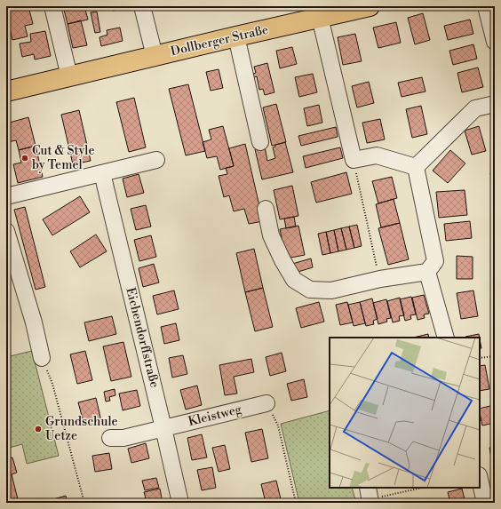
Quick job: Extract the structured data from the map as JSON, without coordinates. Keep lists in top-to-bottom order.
{
  "streets": {
    "main road": ["Dollberger Straße"],
    "street": ["Eichendorffstraße", "Kleistweg"]
  },
  "crossings": [
    ["Eichendorffstraße", "Kleistweg"]
  ],
  "places": ["Cut & Style by Temel", "Grundschule Uetze"]
}
